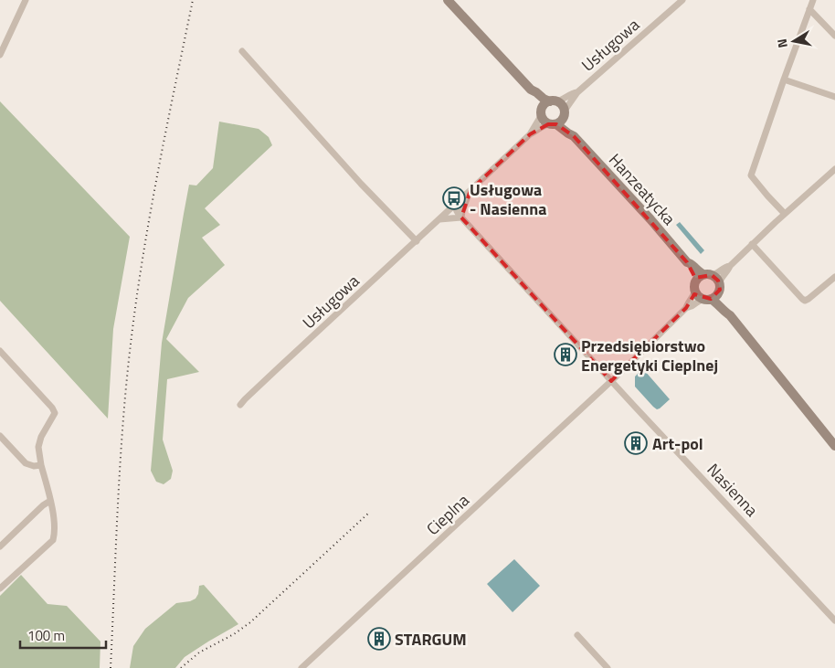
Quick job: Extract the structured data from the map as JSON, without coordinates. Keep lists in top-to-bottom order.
{
  "streets": {
    "street": [
      "Usługowa",
      "Hanzeatycka",
      "Nasienna",
      "Cieplna"
    ]
  },
  "crossings": [
    ["Usługowa", "Hanzeatycka"],
    ["Usługowa", "Nasienna"],
    ["Nasienna", "Cieplna"]
  ],
  "places": {
    "bus stop": ["Usługowa - Nasienna"],
    "building": ["Przedsiębiorstwo Energetyki Cieplnej", "Art-pol", "STARGUM"]
  },
  "scale_bar": "100 m",
  "north": "left"
}
